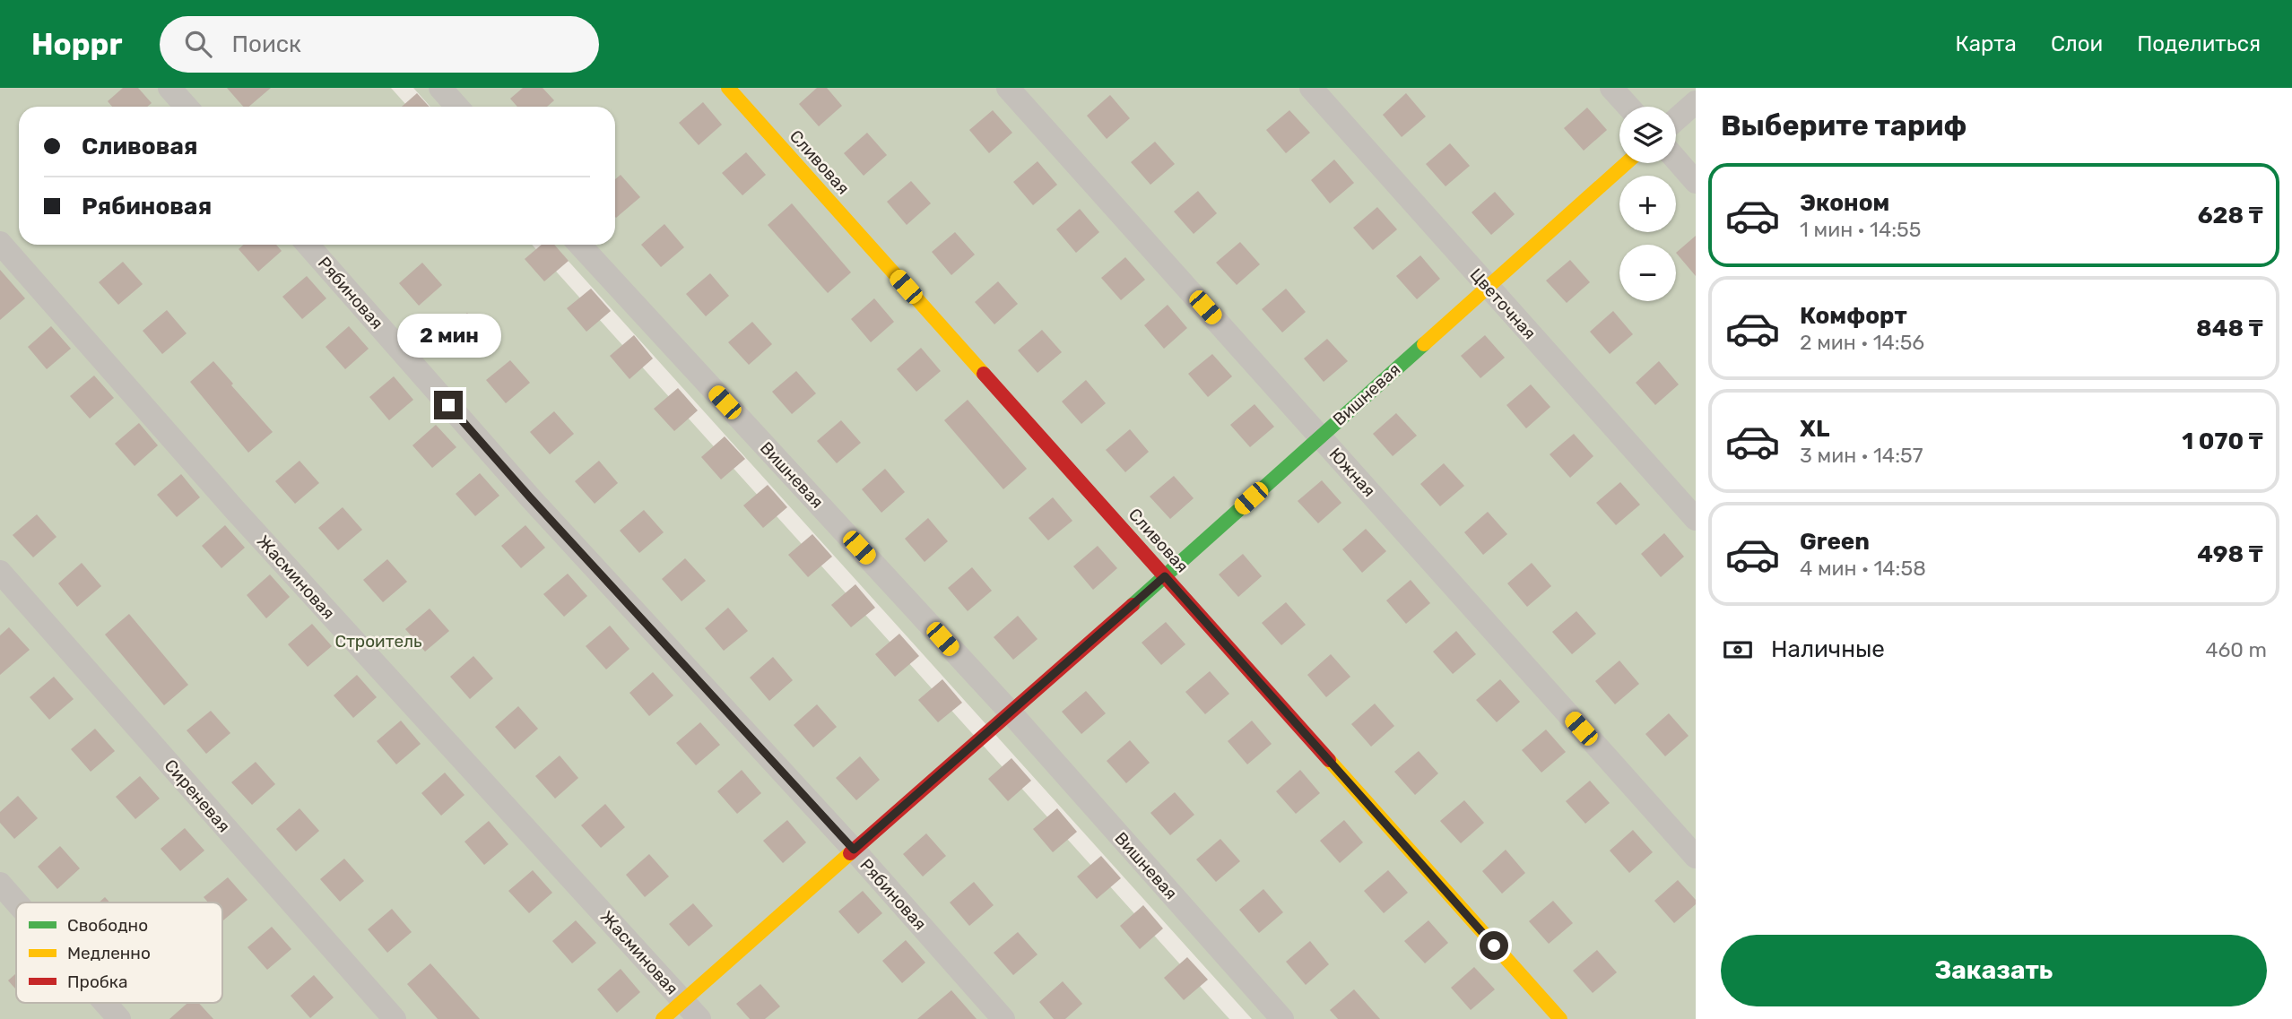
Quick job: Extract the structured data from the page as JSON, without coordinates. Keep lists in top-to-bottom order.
{
  "streets": {
    "street": [
      "Сливовая",
      "Рябиновая",
      "Цветочная",
      "Вишневая",
      "Южная",
      "Жасминовая",
      "Сиреневая"
    ]
  },
  "crossings": [
    ["Сливовая", "Вишневая"],
    ["Рябиновая", "Вишневая"],
    ["Цветочная", "Вишневая"],
    ["Вишневая", "Южная"],
    ["Вишневая", "Жасминовая"]
  ],
  "parks": ["Строитель"],
  "legend": ["Свободно", "Медленно", "Пробка"],
  "page": {
    "header": "Hoppr",
    "search": "Поиск",
    "nav": ["Карта", "Слои", "Поделиться"],
    "heading": "Выберите тариф",
    "map_buttons": ["+", "−"],
    "banner": ["Сливовая", "Рябиновая"],
    "list": [
      {
        "name": "Эконом",
        "note": "1 мин · 14:55",
        "value": "628 ₸"
      },
      {
        "name": "Комфорт",
        "note": "2 мин · 14:56",
        "value": "848 ₸"
      },
      {
        "name": "XL",
        "note": "3 мин · 14:57",
        "value": "1 070 ₸"
      },
      {
        "name": "Green",
        "note": "4 мин · 14:58",
        "value": "498 ₸"
      }
    ],
    "bubble": "2 мин",
    "pay": ["Наличные", "460 m"],
    "buttons": "Заказать"
  }
}
